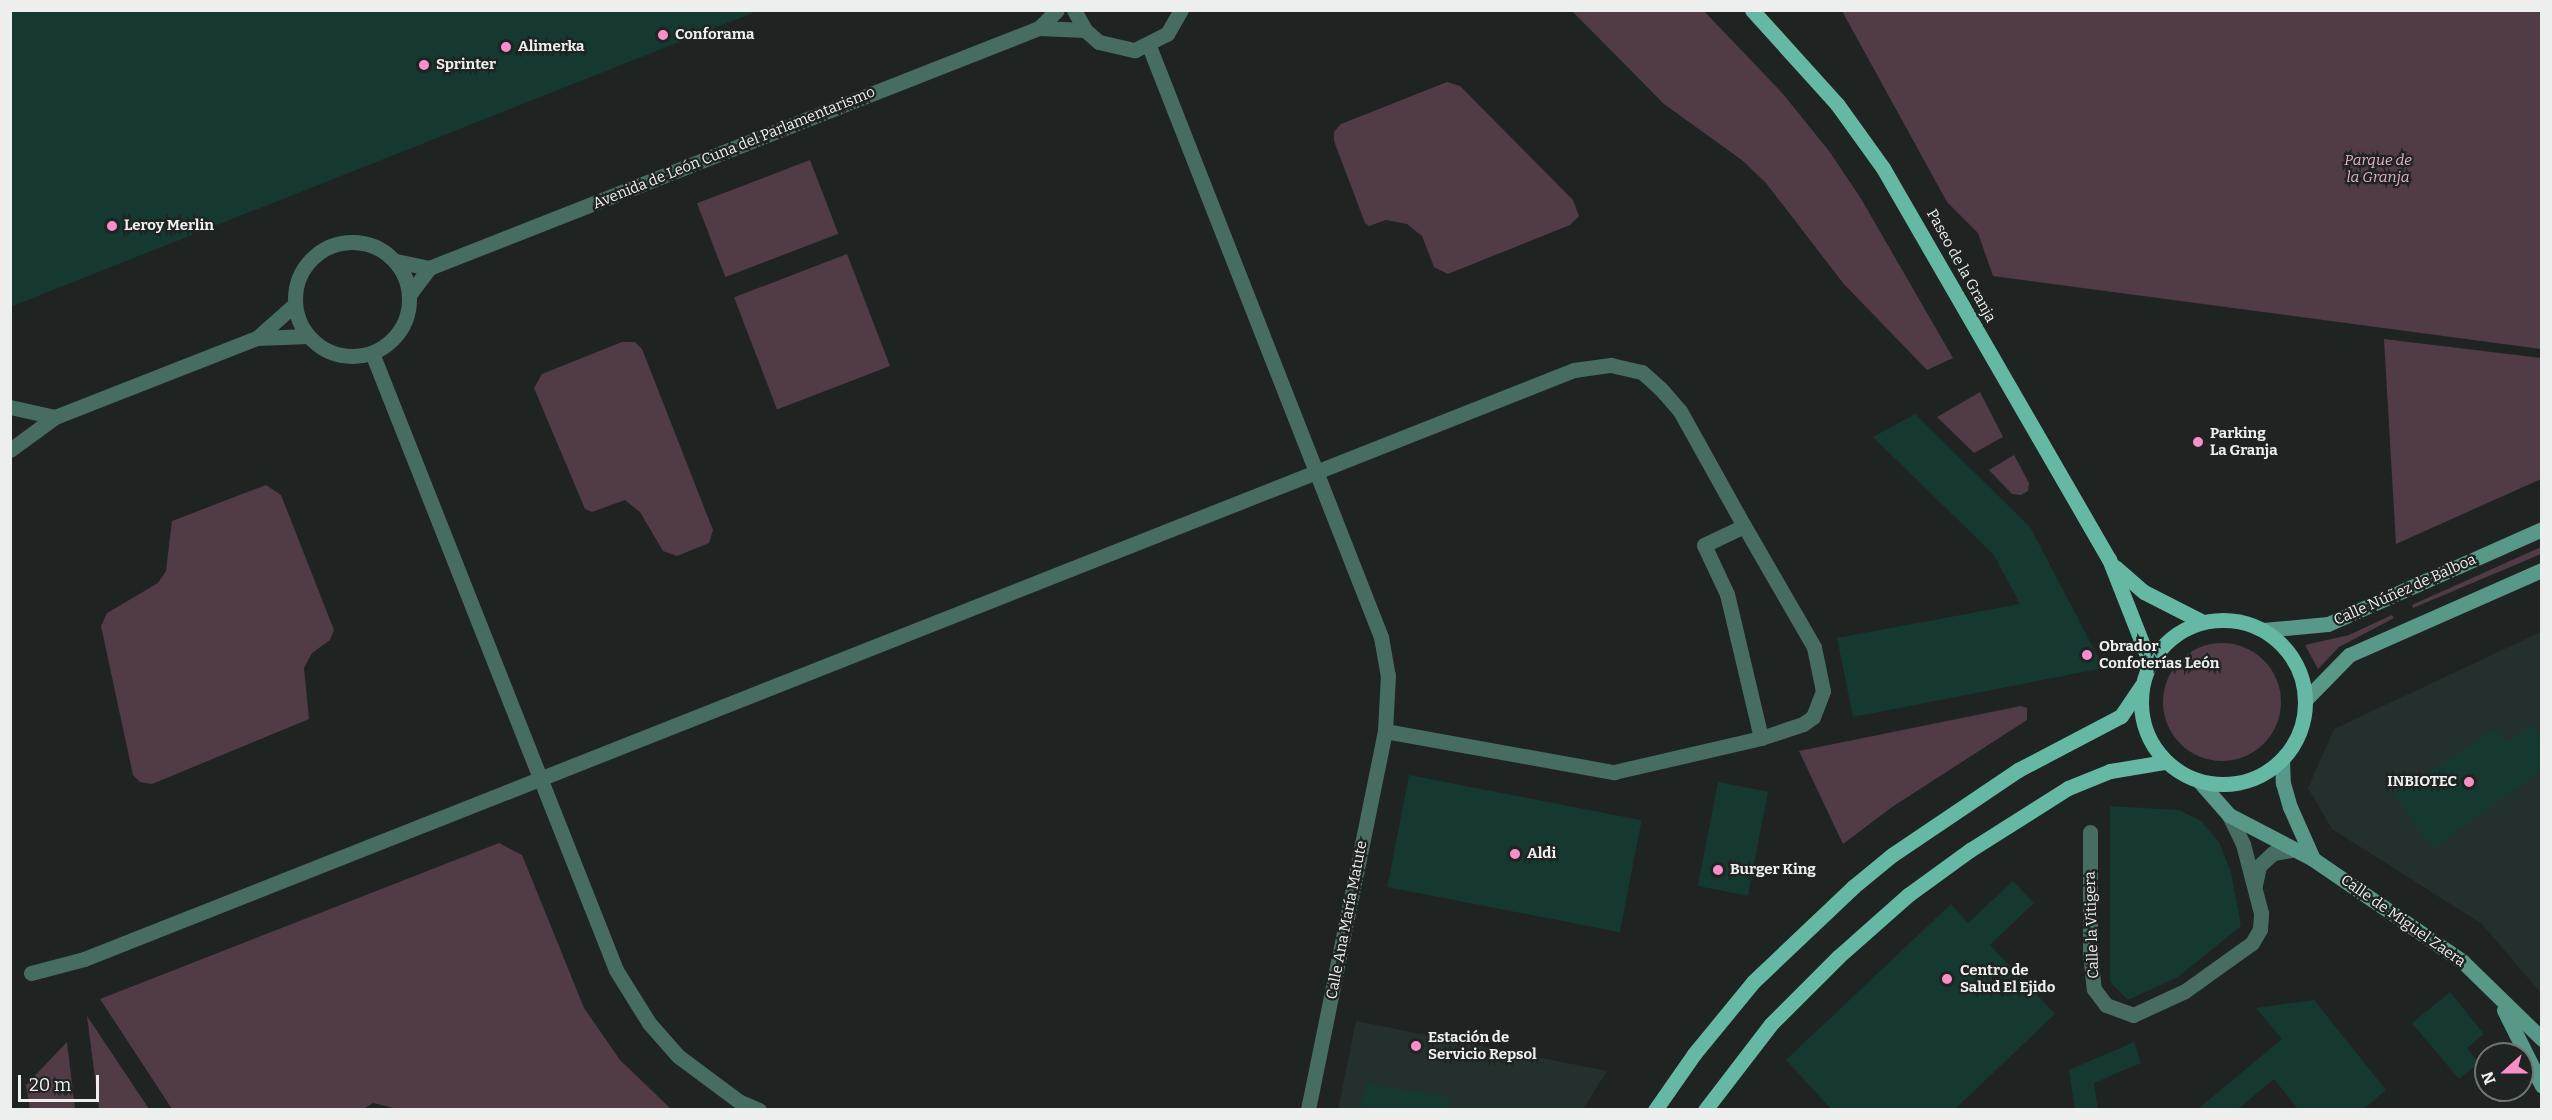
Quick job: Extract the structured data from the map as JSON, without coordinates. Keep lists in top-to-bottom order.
{
  "streets": {
    "main road": ["Paseo de la Granja"],
    "street": [
      "Avenida de León Cuna del Parlamentarismo",
      "Calle Núñez de Balboa",
      "Calle Ana María Matute",
      "Calle de Miguel Zaera",
      "Calle la Vitigera"
    ]
  },
  "crossings": [
    ["Avenida de León Cuna del Parlamentarismo", "Calle Ana María Matute"],
    ["Paseo de la Granja", "Calle Núñez de Balboa"],
    ["Paseo de la Granja", "Calle de Miguel Zaera"],
    ["Calle Núñez de Balboa", "Calle de Miguel Zaera"],
    ["Calle de Miguel Zaera", "Calle la Vitigera"]
  ],
  "parks": ["Parque de la Granja"],
  "places": [
    "Conforama",
    "Alimerka",
    "Sprinter",
    "Leroy Merlin",
    "Parking La Granja",
    "Obrador Confoterías León",
    "INBIOTEC",
    "Aldi",
    "Burger King",
    "Centro de Salud El Ejido",
    "Estación de Servicio Repsol"
  ],
  "scale_bar": "20 m",
  "north": "left"
}
